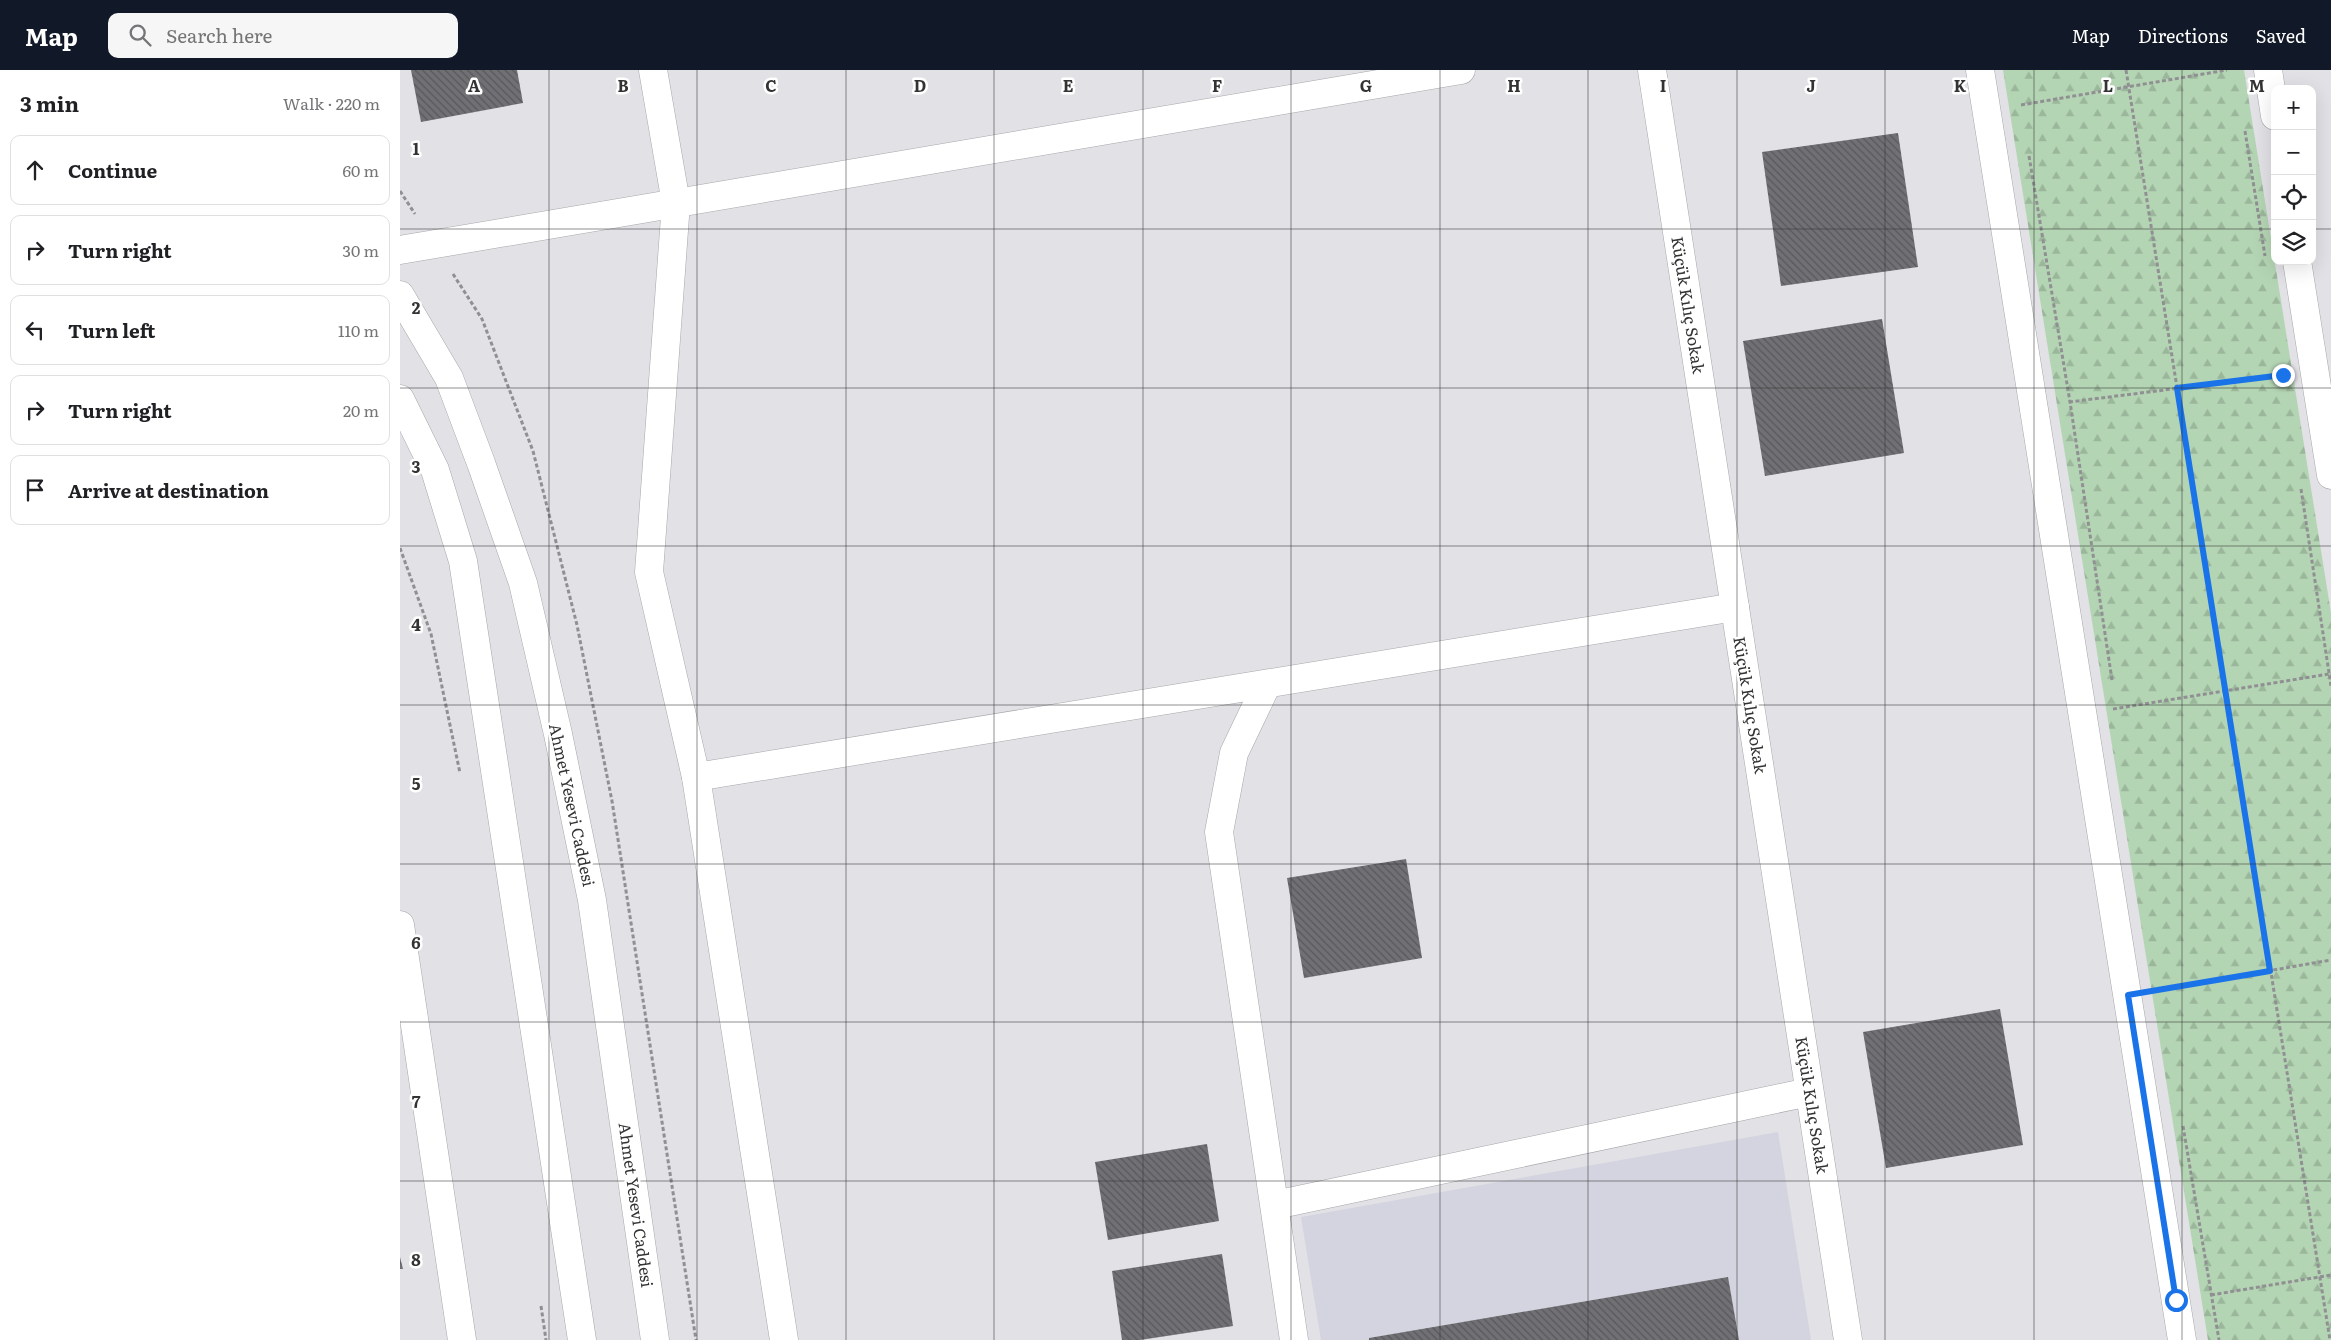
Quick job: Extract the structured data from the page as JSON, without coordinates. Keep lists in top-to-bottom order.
{
  "streets": {
    "street": ["Küçük Kılıç Sokak", "Ahmet Yesevi Caddesi"]
  },
  "page": {
    "header": "Map",
    "search": "Search here",
    "nav": ["Map", "Directions", "Saved"],
    "heading": ["3 min", "Walk · 220 m"],
    "map_buttons": ["+", "−"],
    "list": [
      ["Continue", "60 m"],
      ["Turn right", "30 m"],
      ["Turn left", "110 m"],
      ["Turn right", "20 m"],
      "Arrive at destination"
    ]
  },
  "grid": {
    "columns": [
      "A",
      "B",
      "C",
      "D",
      "E",
      "F",
      "G",
      "H",
      "I",
      "J",
      "K",
      "L",
      "M"
    ],
    "rows": [
      "1",
      "2",
      "3",
      "4",
      "5",
      "6",
      "7",
      "8"
    ]
  }
}
